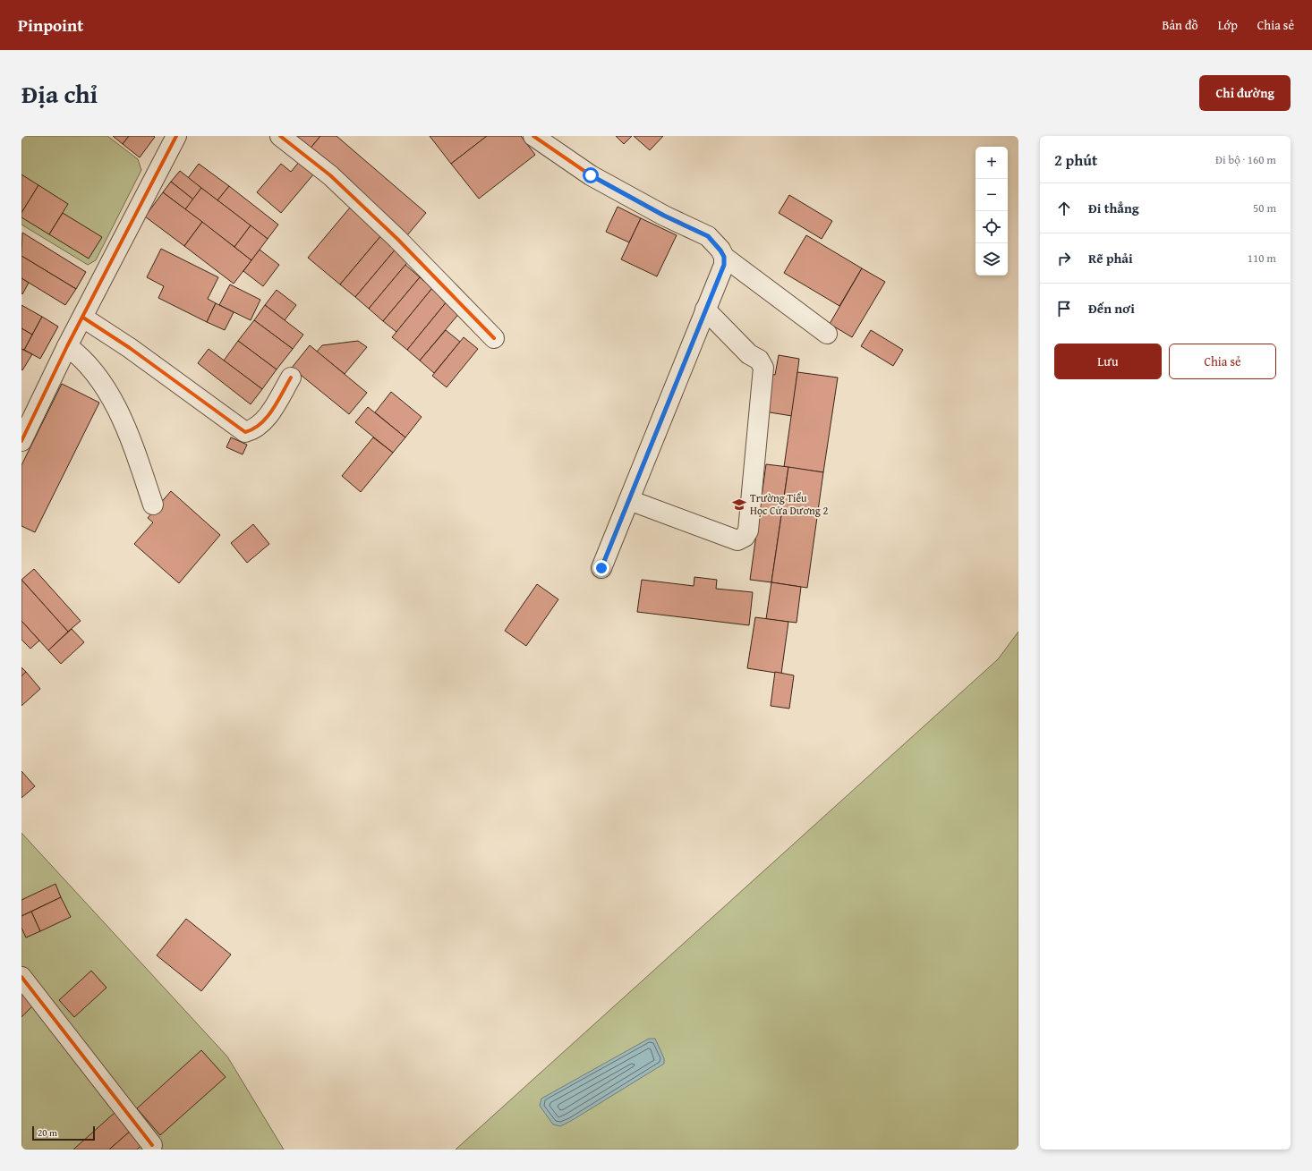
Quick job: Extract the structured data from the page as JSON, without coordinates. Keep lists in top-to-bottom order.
{
  "places": {
    "school or university": ["Trường Tiểu Học Cửa Dương 2"]
  },
  "scale_bar": "20 m",
  "page": {
    "header": "Pinpoint",
    "nav": ["Bản đồ", "Lớp", "Chia sẻ"],
    "title": "Địa chỉ",
    "buttons": [
      "Chỉ đường",
      ["Lưu", "Chia sẻ"]
    ],
    "heading": ["2 phút", "Đi bộ · 160 m"],
    "map_buttons": ["+", "−"],
    "list": [
      ["Đi thẳng", "50 m"],
      ["Rẽ phải", "110 m"],
      "Đến nơi"
    ],
    "scale": "20 m"
  }
}
